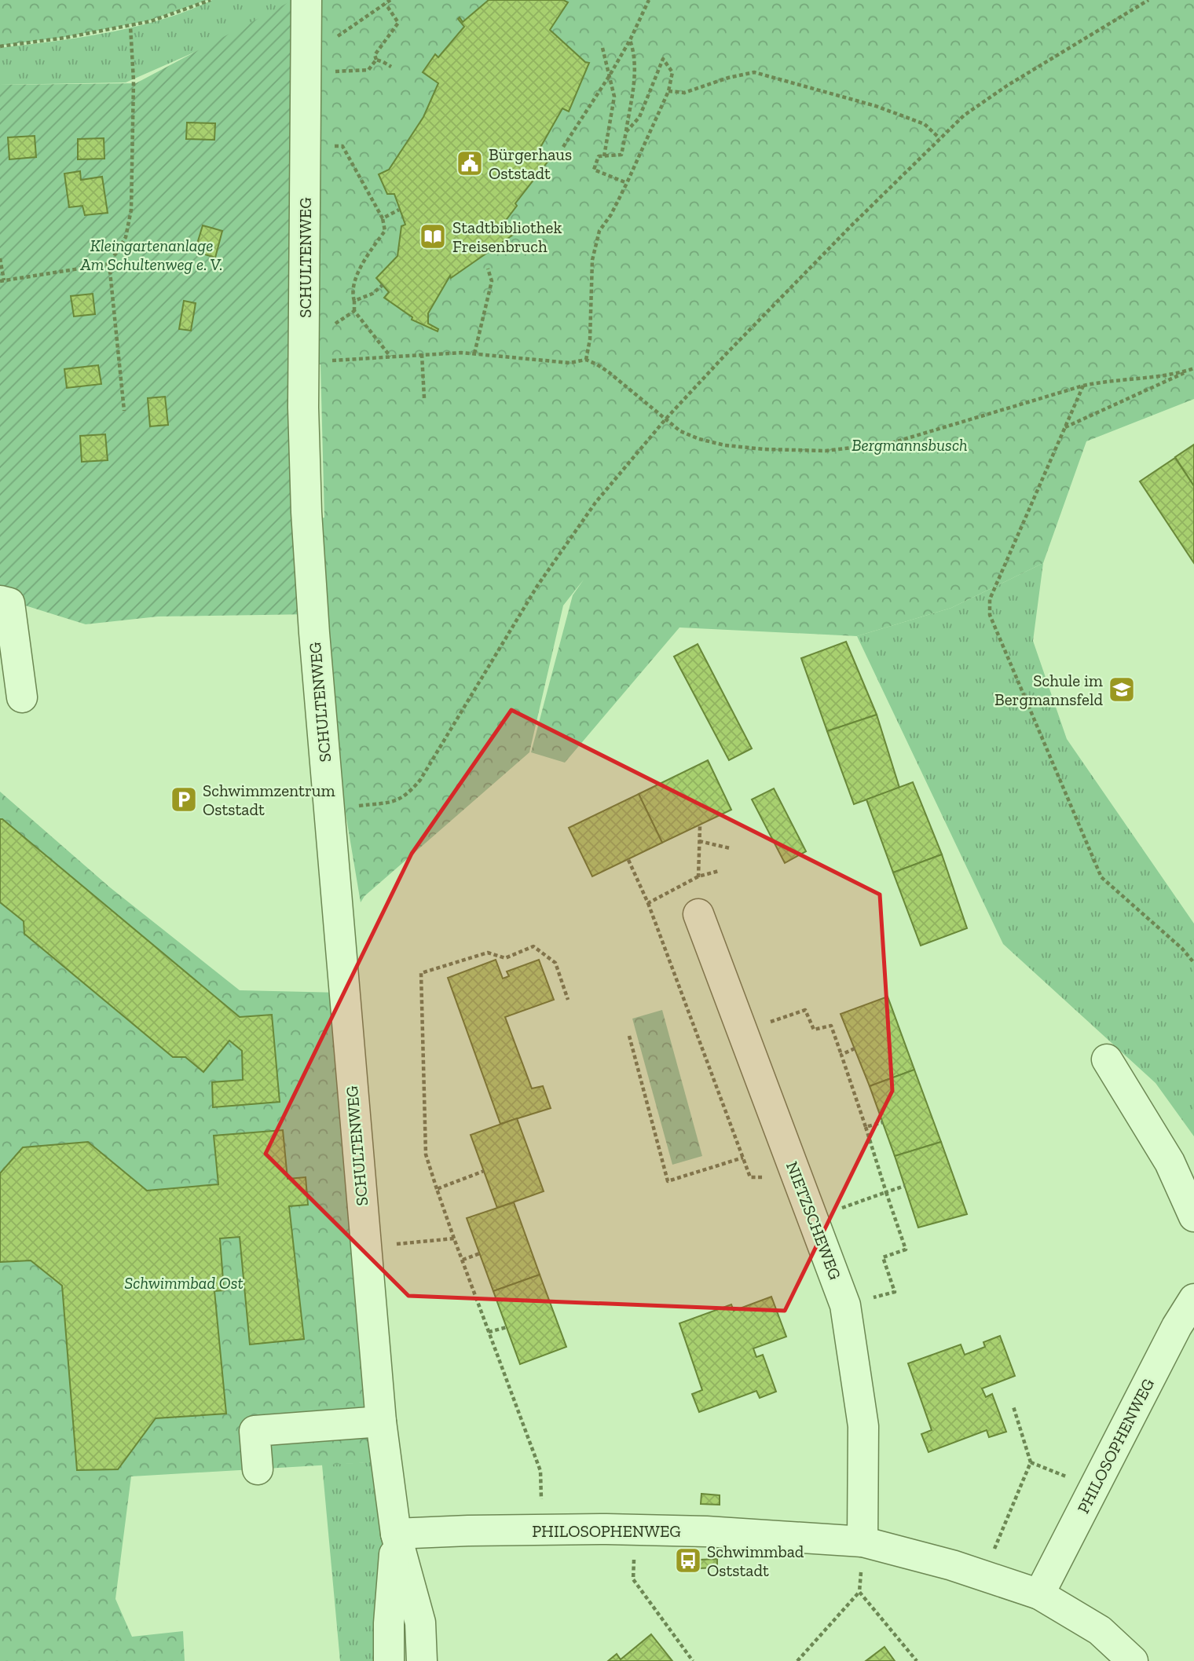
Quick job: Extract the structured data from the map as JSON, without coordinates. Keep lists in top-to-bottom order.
{
  "streets": {
    "street": ["SCHULTENWEG", "NIETZSCHEWEG", "PHILOSOPHENWEG"]
  },
  "crossings": [
    ["SCHULTENWEG", "PHILOSOPHENWEG"],
    ["NIETZSCHEWEG", "PHILOSOPHENWEG"]
  ],
  "parks": ["Kleingartenanlage Am Schultenweg e. V.", "Bergmannsbusch", "Schwimmbad Ost"],
  "places": {
    "public building": ["Bürgerhaus Oststadt"],
    "library": ["Stadtbibliothek Freisenbruch"],
    "school or university": ["Schule im Bergmannsfeld"],
    "parking": ["Schwimmzentrum Oststadt"],
    "bus stop": ["Schwimmbad Oststadt"]
  }
}
